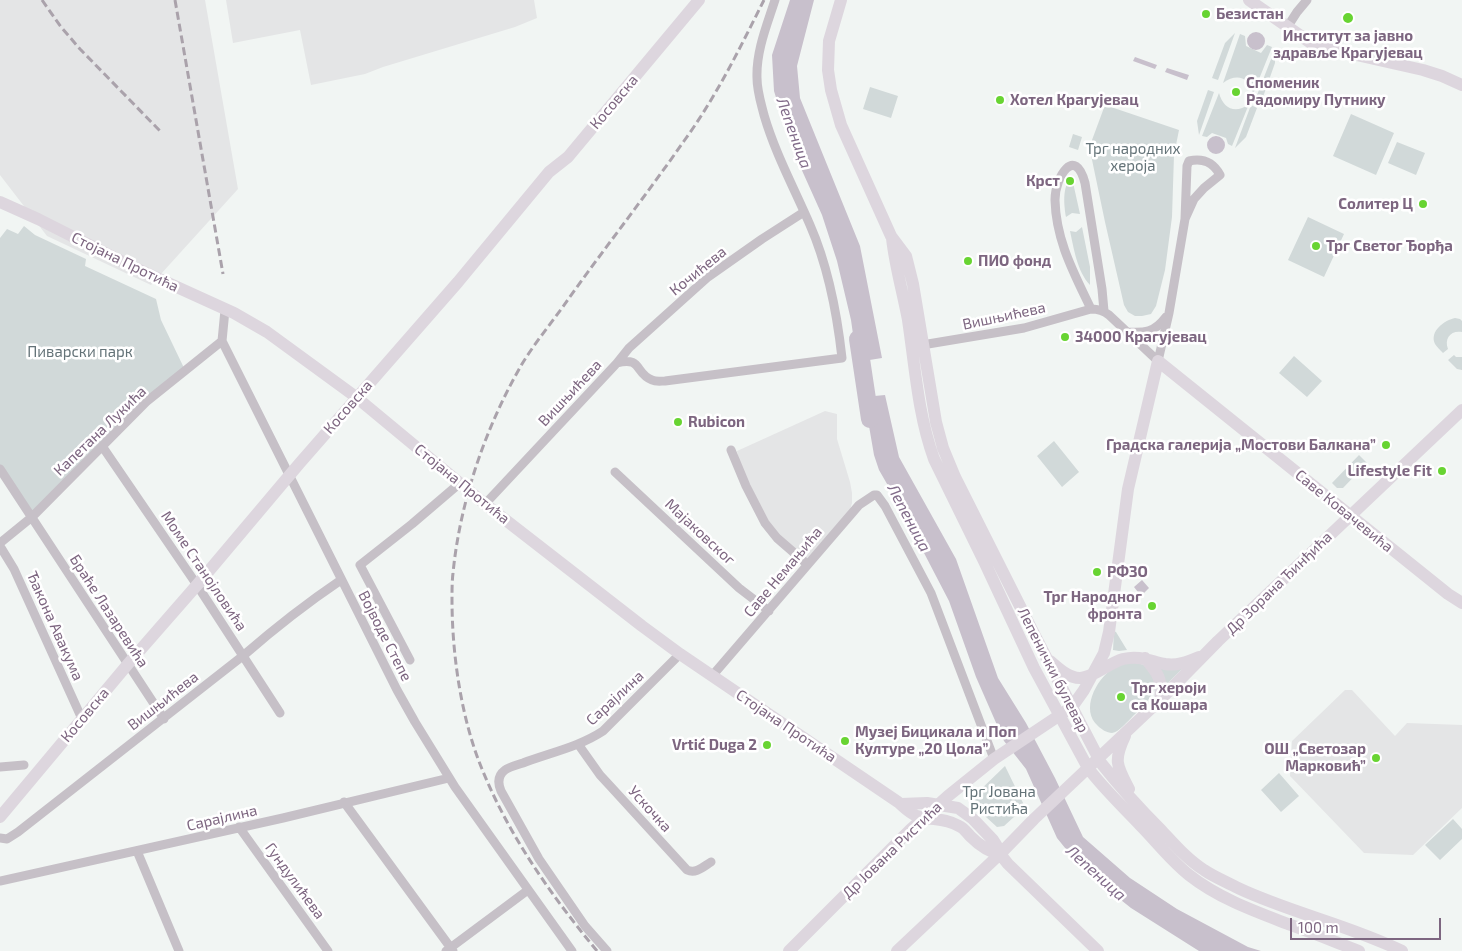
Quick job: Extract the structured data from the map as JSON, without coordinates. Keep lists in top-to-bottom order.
{
  "streets": {
    "main road": [
      "Косовска",
      "Стојана Протића",
      "Саве Ковачевића",
      "Др Зорана Ђинђића",
      "Лепенички булевар",
      "Др Јована Ристића"
    ],
    "street": [
      "Кочићева",
      "Вишњићева",
      "Капетана Лукића",
      "Мајаковског",
      "Моме Станојловића",
      "Саве Немањића",
      "Браће Лазаревића",
      "Ђакона Авакума",
      "Војводе Степе",
      "Сарајлина",
      "Ускочка",
      "Гундулићева"
    ]
  },
  "crossings": [
    ["Косовска", "Стојана Протића"],
    ["Косовска", "Моме Станојловића"],
    ["Косовска", "Браће Лазаревића"],
    ["Косовска", "Ђакона Авакума"],
    ["Косовска", "Војводе Степе"],
    ["Стојана Протића", "Вишњићева"],
    ["Стојана Протића", "Саве Немањића"],
    ["Стојана Протића", "Сарајлина"],
    ["Стојана Протића", "Др Јована Ристића"],
    ["Кочићева", "Вишњићева"],
    ["Вишњићева", "Моме Станојловића"],
    ["Вишњићева", "Браће Лазаревића"],
    ["Вишњићева", "Војводе Степе"],
    ["Вишњићева", "Лепенички булевар"],
    ["Капетана Лукића", "Моме Станојловића"],
    ["Капетана Лукића", "Браће Лазаревића"],
    ["Капетана Лукића", "Ђакона Авакума"],
    ["Капетана Лукића", "Војводе Степе"],
    ["Саве Ковачевића", "Др Зорана Ђинђића"],
    ["Мајаковског", "Саве Немањића"],
    ["Саве Немањића", "Др Јована Ристића"],
    ["Др Зорана Ђинђића", "Лепенички булевар"],
    ["Војводе Степе", "Сарајлина"],
    ["Лепенички булевар", "Др Јована Ристића"],
    ["Сарајлина", "Ускочка"],
    ["Сарајлина", "Гундулићева"]
  ],
  "water": ["Лепеница"],
  "parks": ["Трг народних хероја", "Пиварски парк", "Трг Јована Ристића"],
  "places": [
    "Безистан",
    "Институт за јавно здравље Крагујевац",
    "Споменик Радомиру Путнику",
    "Хотел Крагујевац",
    "Крст",
    "Солитер Ц",
    "Трг Светог Ђорђа",
    "ПИО фонд",
    "34000 Крагујевац",
    "Rubicon",
    "Градска галерија „Мостови Балкана”",
    "Lifestyle Fit",
    "РФЗО",
    "Трг Народног фронта",
    "Трг хероји са Кошара",
    "Музеј Бицикала и Поп Културе „20 Цола”",
    "Vrtić Duga 2",
    "ОШ „Светозар Марковић”"
  ],
  "scale_bar": "100 m"
}
